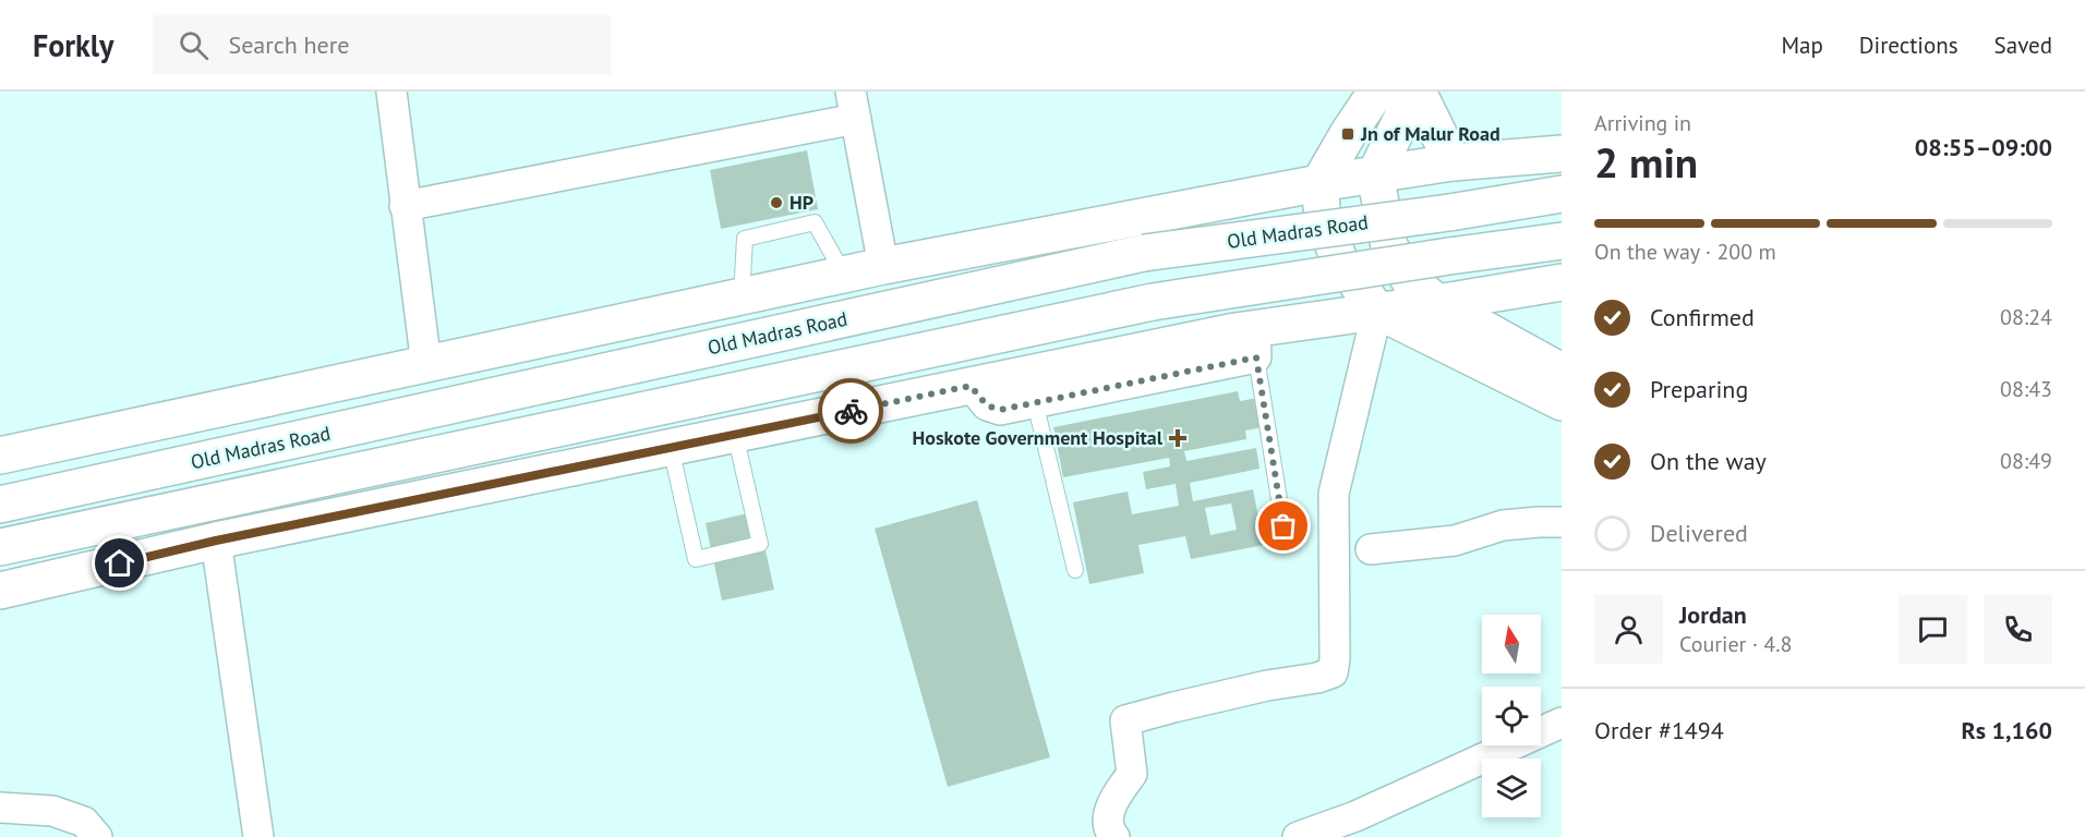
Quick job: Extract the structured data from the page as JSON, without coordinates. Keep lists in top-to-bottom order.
{
  "streets": {
    "main road": ["Old Madras Road"]
  },
  "places": {
    "transit": ["Jn of Malur Road"],
    "other": ["HP"],
    "health": ["Hoskote Government Hospital"]
  },
  "north": "top",
  "page": {
    "header": "Forkly",
    "search": "Search here",
    "nav": ["Map", "Directions", "Saved"],
    "heading": ["2 min", "Arriving in", "08:55–09:00"],
    "panel": [
      "Jordan",
      "Courier · 4.8",
      "Order #1494",
      "Rs 1,160"
    ],
    "bar": "On the way · 200 m",
    "list": [
      ["Confirmed", "08:24"],
      ["Preparing", "08:43"],
      ["On the way", "08:49"],
      "Delivered"
    ]
  }
}
